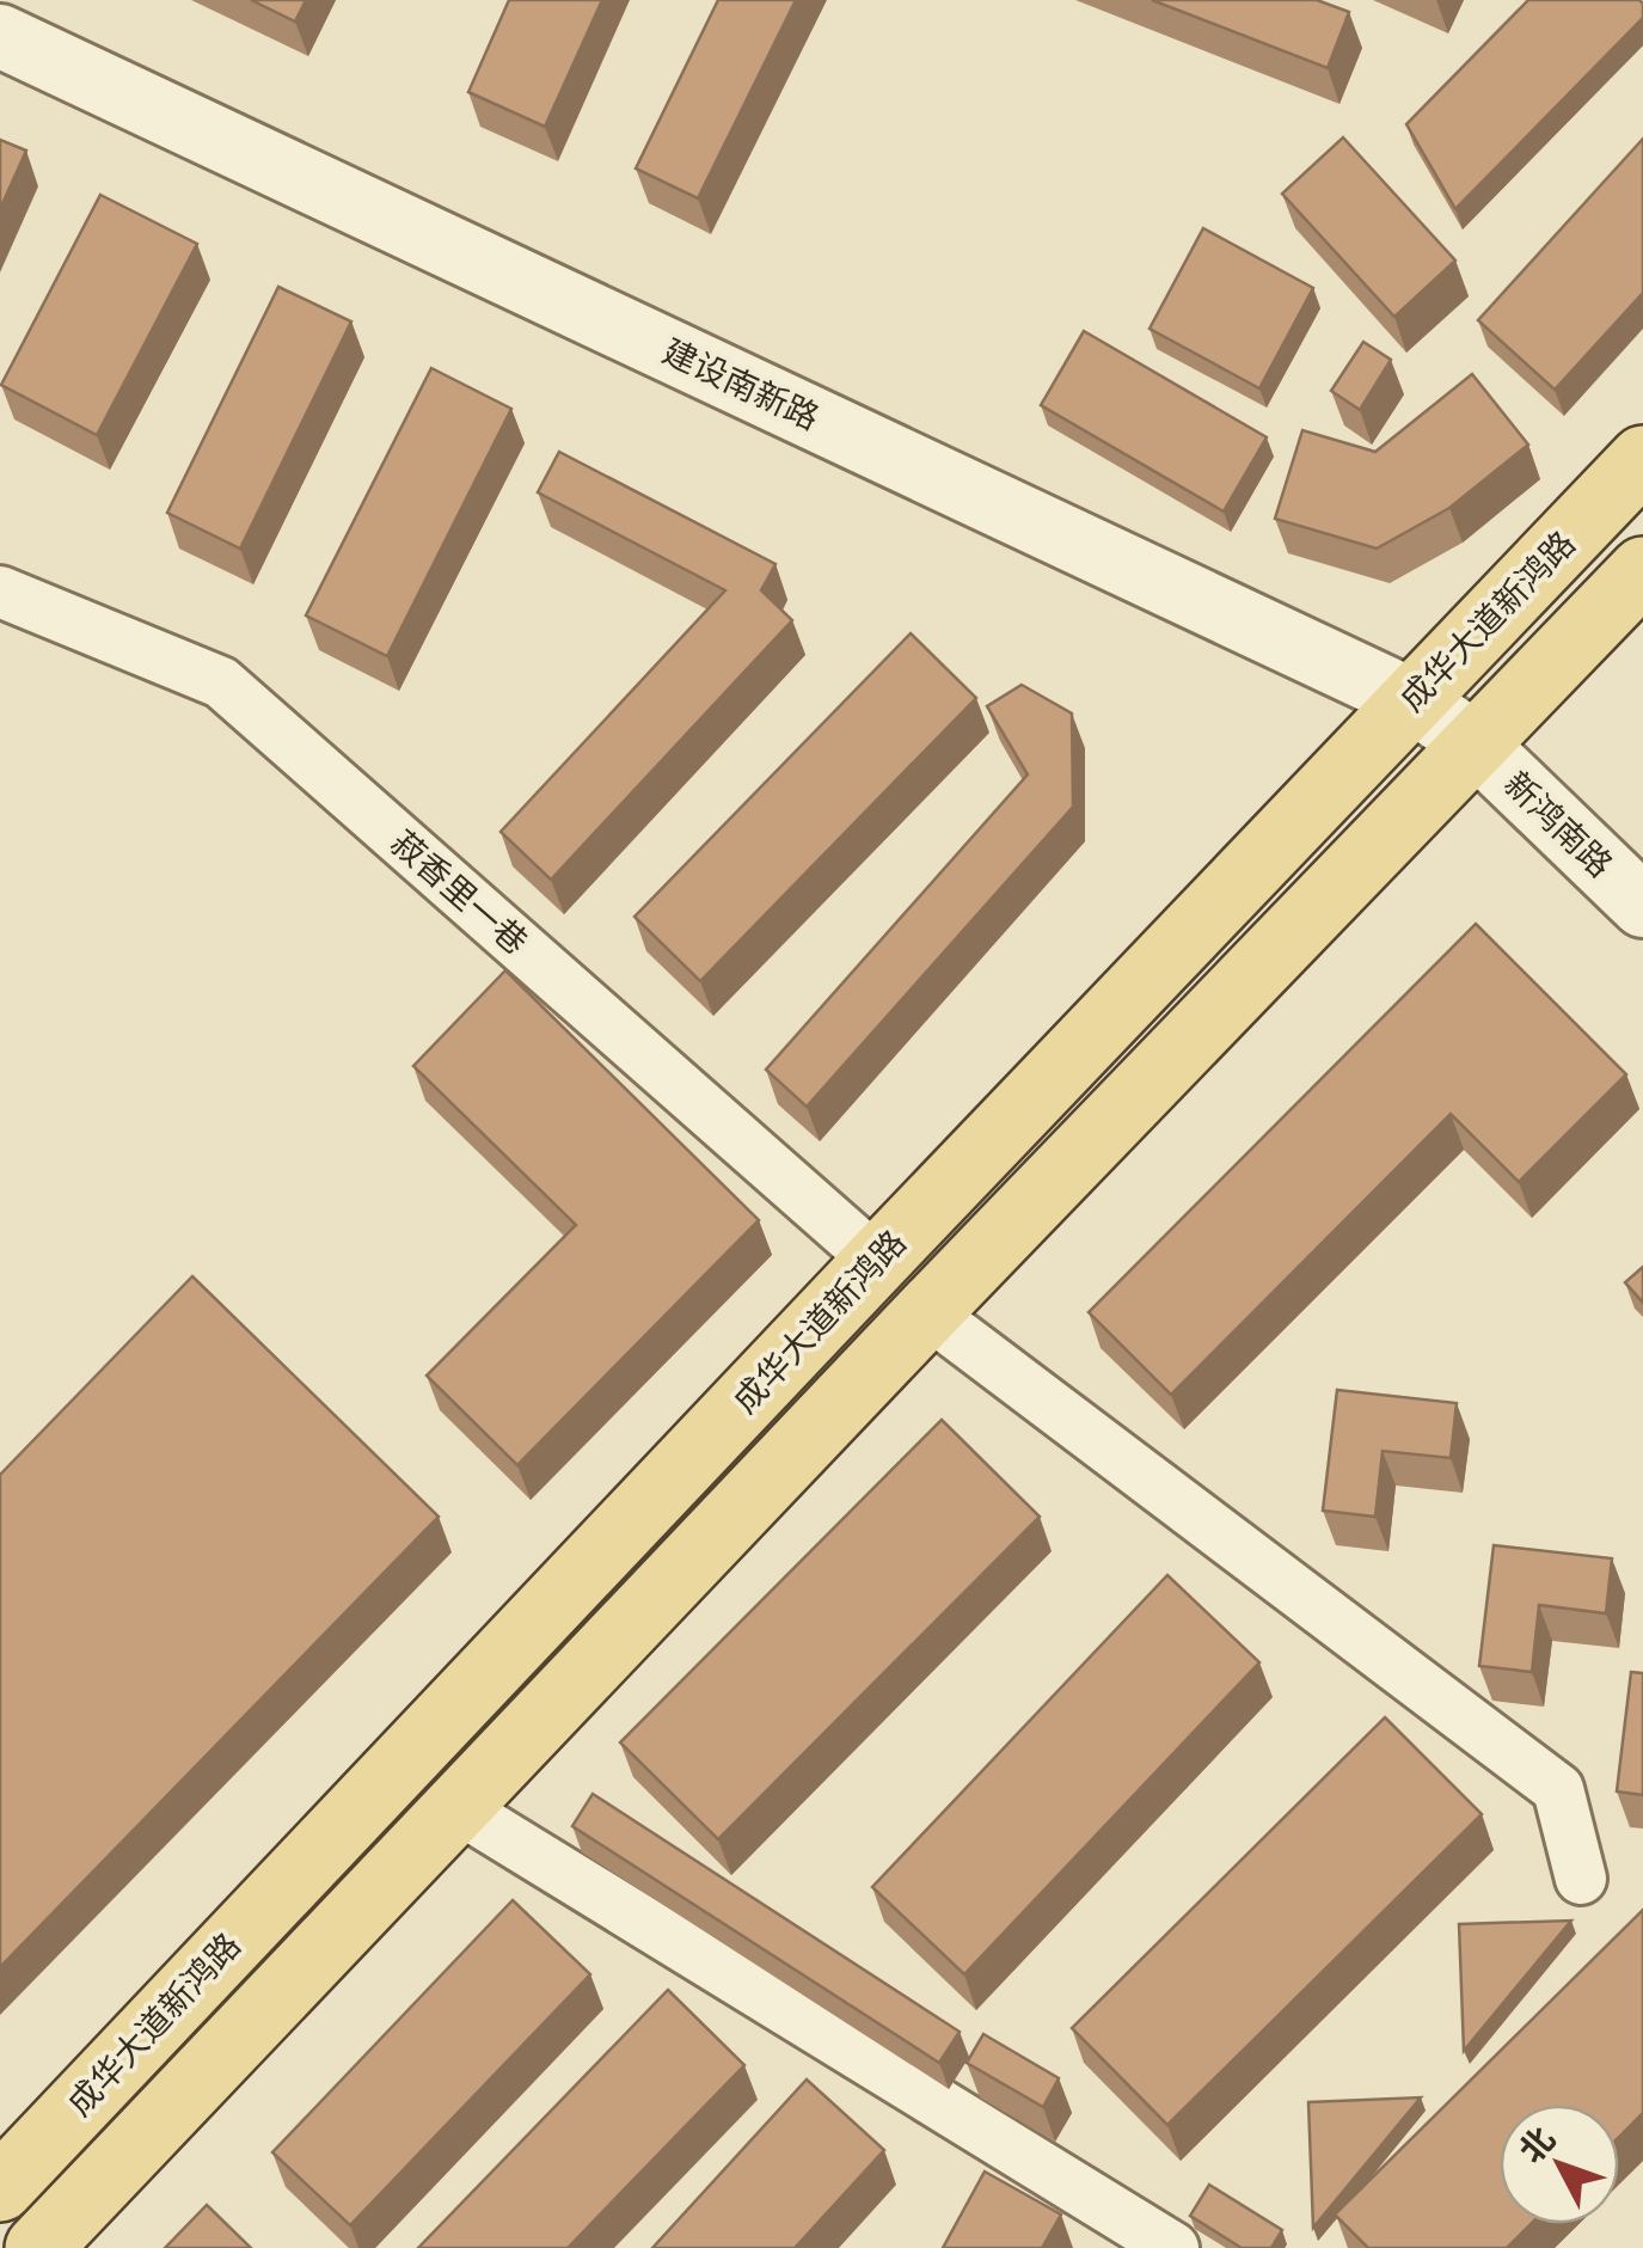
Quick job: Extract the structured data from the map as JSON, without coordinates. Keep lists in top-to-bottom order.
{
  "streets": {
    "main road": ["成华大道新鸿路"],
    "street": ["建设南新路", "新鸿南路", "菽香里一巷"]
  },
  "crossings": [
    ["建设南新路", "成华大道新鸿路"],
    ["建设南新路", "新鸿南路"],
    ["成华大道新鸿路", "新鸿南路"],
    ["成华大道新鸿路", "菽香里一巷"]
  ],
  "north": "top left"
}
